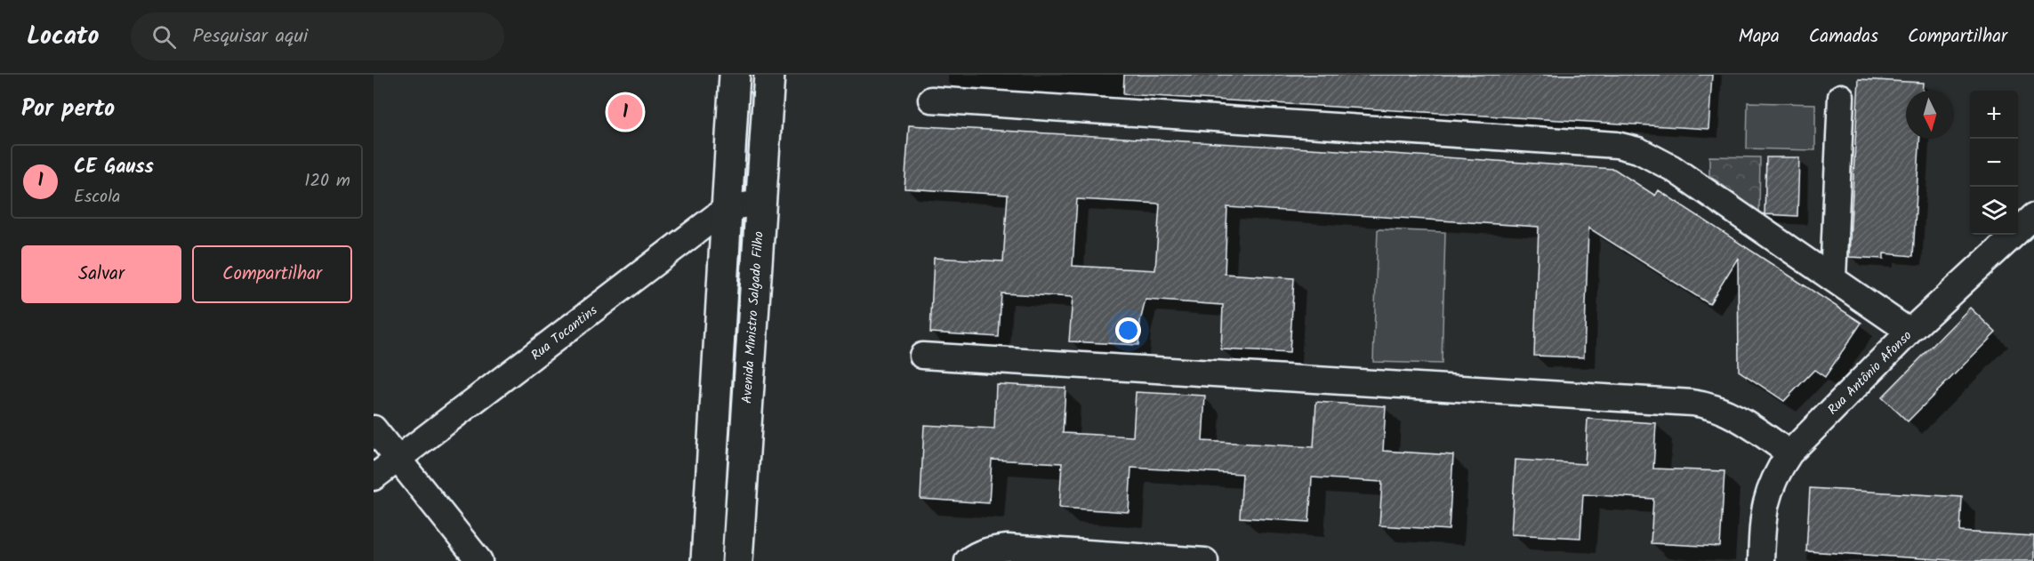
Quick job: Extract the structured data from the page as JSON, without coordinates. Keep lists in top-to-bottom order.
{
  "streets": {
    "main road": ["Avenida Ministro Salgado Filho"],
    "street": ["Rua Tocantins", "Rua Antônio Afonso"]
  },
  "crossings": [
    ["Avenida Ministro Salgado Filho", "Rua Tocantins"]
  ],
  "north": "bottom",
  "page": {
    "header": "Locato",
    "search": "Pesquisar aqui",
    "nav": ["Mapa", "Camadas", "Compartilhar"],
    "heading": "Por perto",
    "map_buttons": ["+", "−"],
    "pins": "1",
    "list": [
      {
        "mark": "1",
        "name": "CE Gauss",
        "note": "Escola",
        "value": "120 m"
      }
    ],
    "buttons": ["Salvar", "Compartilhar"]
  }
}
